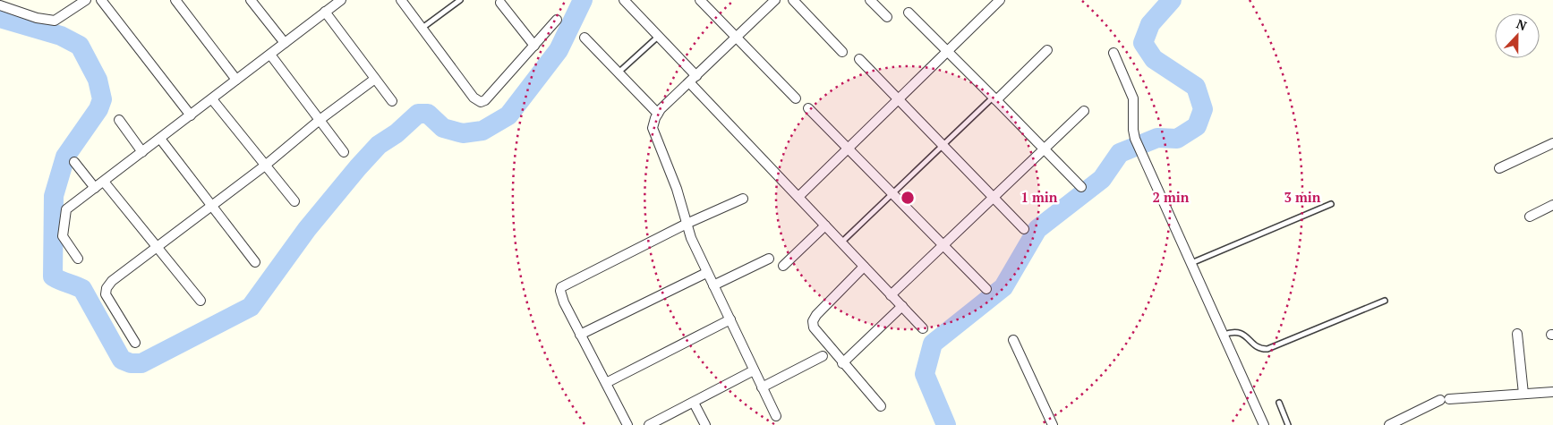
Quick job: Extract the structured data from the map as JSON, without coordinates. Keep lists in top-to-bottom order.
{
  "north": "top",
  "rings": ["1 min", "2 min", "3 min"]
}
